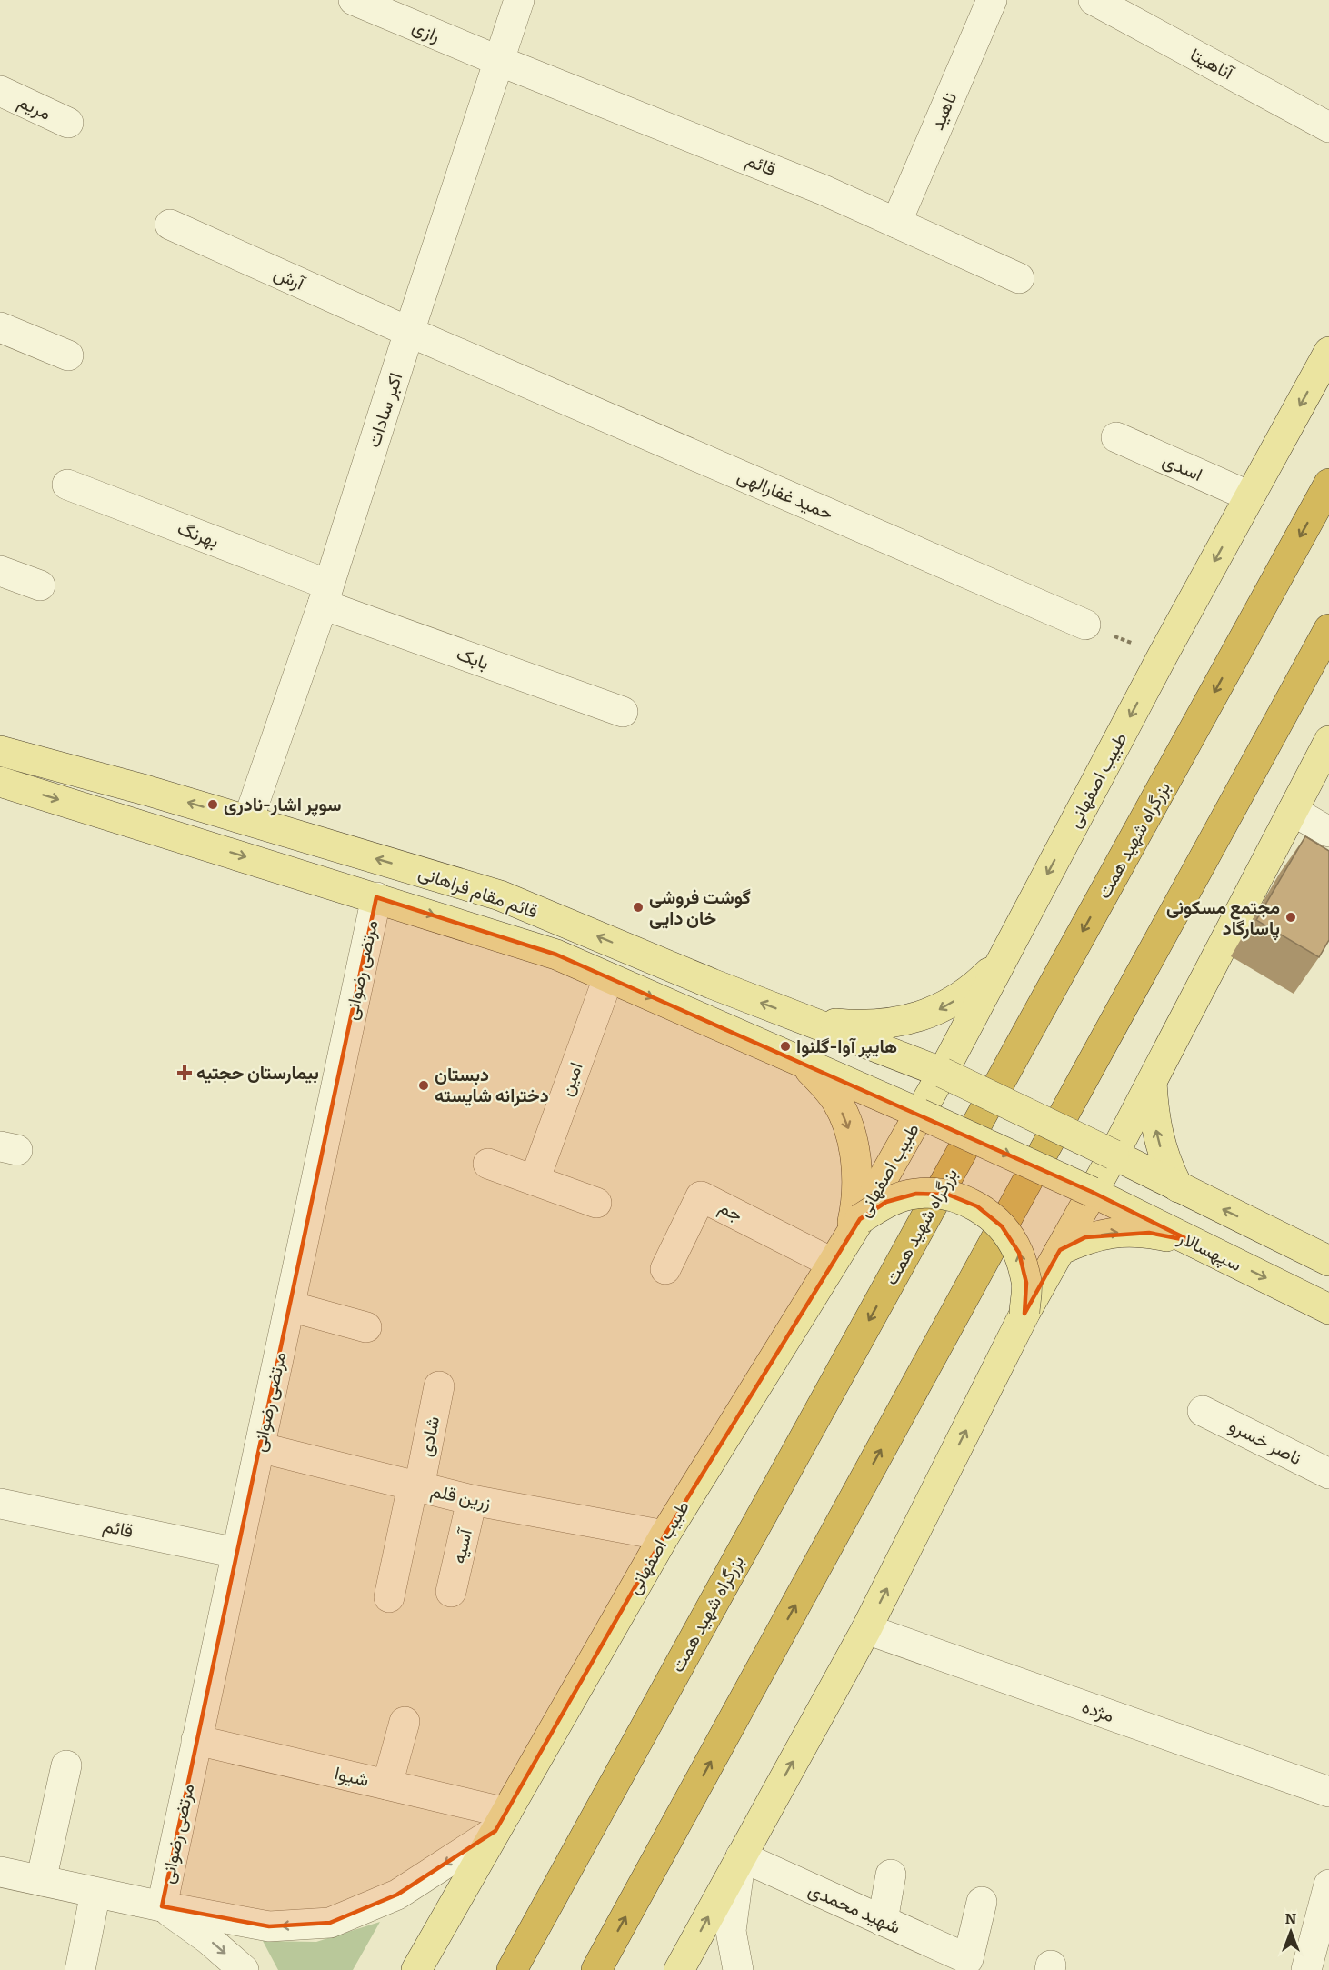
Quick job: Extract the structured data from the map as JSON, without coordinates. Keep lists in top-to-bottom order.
{
  "streets": {
    "highway": ["بزرگراه شهید همت"],
    "main road": ["طبیب اصفهانی", "قائم مقام فراهانی", "سپهسالار"],
    "street": [
      "رازی",
      "آناهیتا",
      "مریم",
      "ناهید",
      "قائم",
      "آرش",
      "اکبر سادات",
      "اسدی",
      "حمید غفارالهی",
      "بهرنگ",
      "بابک",
      "مرتضی رضوانی",
      "امین",
      "جم",
      "شادی",
      "ناصر خسرو",
      "زرین قلم",
      "آسیه",
      "مژده",
      "شیوا",
      "شهید محمدی"
    ]
  },
  "crossings": [
    ["رازی", "قائم"],
    ["رازی", "اکبر سادات"],
    ["ناهید", "قائم"],
    ["قائم", "اکبر سادات"],
    ["قائم", "مرتضی رضوانی"],
    ["آرش", "اکبر سادات"],
    ["آرش", "حمید غفارالهی"],
    ["اکبر سادات", "حمید غفارالهی"],
    ["اکبر سادات", "بهرنگ"],
    ["اکبر سادات", "بابک"],
    ["اکبر سادات", "قائم مقام فراهانی"],
    ["اسدی", "طبیب اصفهانی"],
    ["بهرنگ", "بابک"],
    ["طبیب اصفهانی", "قائم مقام فراهانی"],
    ["طبیب اصفهانی", "جم"],
    ["طبیب اصفهانی", "سپهسالار"],
    ["طبیب اصفهانی", "زرین قلم"],
    ["طبیب اصفهانی", "شیوا"],
    ["قائم مقام فراهانی", "مرتضی رضوانی"],
    ["قائم مقام فراهانی", "امین"],
    ["قائم مقام فراهانی", "سپهسالار"],
    ["مرتضی رضوانی", "زرین قلم"],
    ["مرتضی رضوانی", "شیوا"],
    ["شادی", "زرین قلم"],
    ["زرین قلم", "آسیه"]
  ],
  "places": {
    "other": [
      "سوپر اشار-نادری",
      "گوشت فروشی خان دایی",
      "مجتمع مسکونی پاسارگاد",
      "هایپر آوا-گلنوا",
      "دبستان دخترانه شایسته"
    ],
    "health": ["بیمارستان حجتیه"]
  },
  "north": "top"
}
